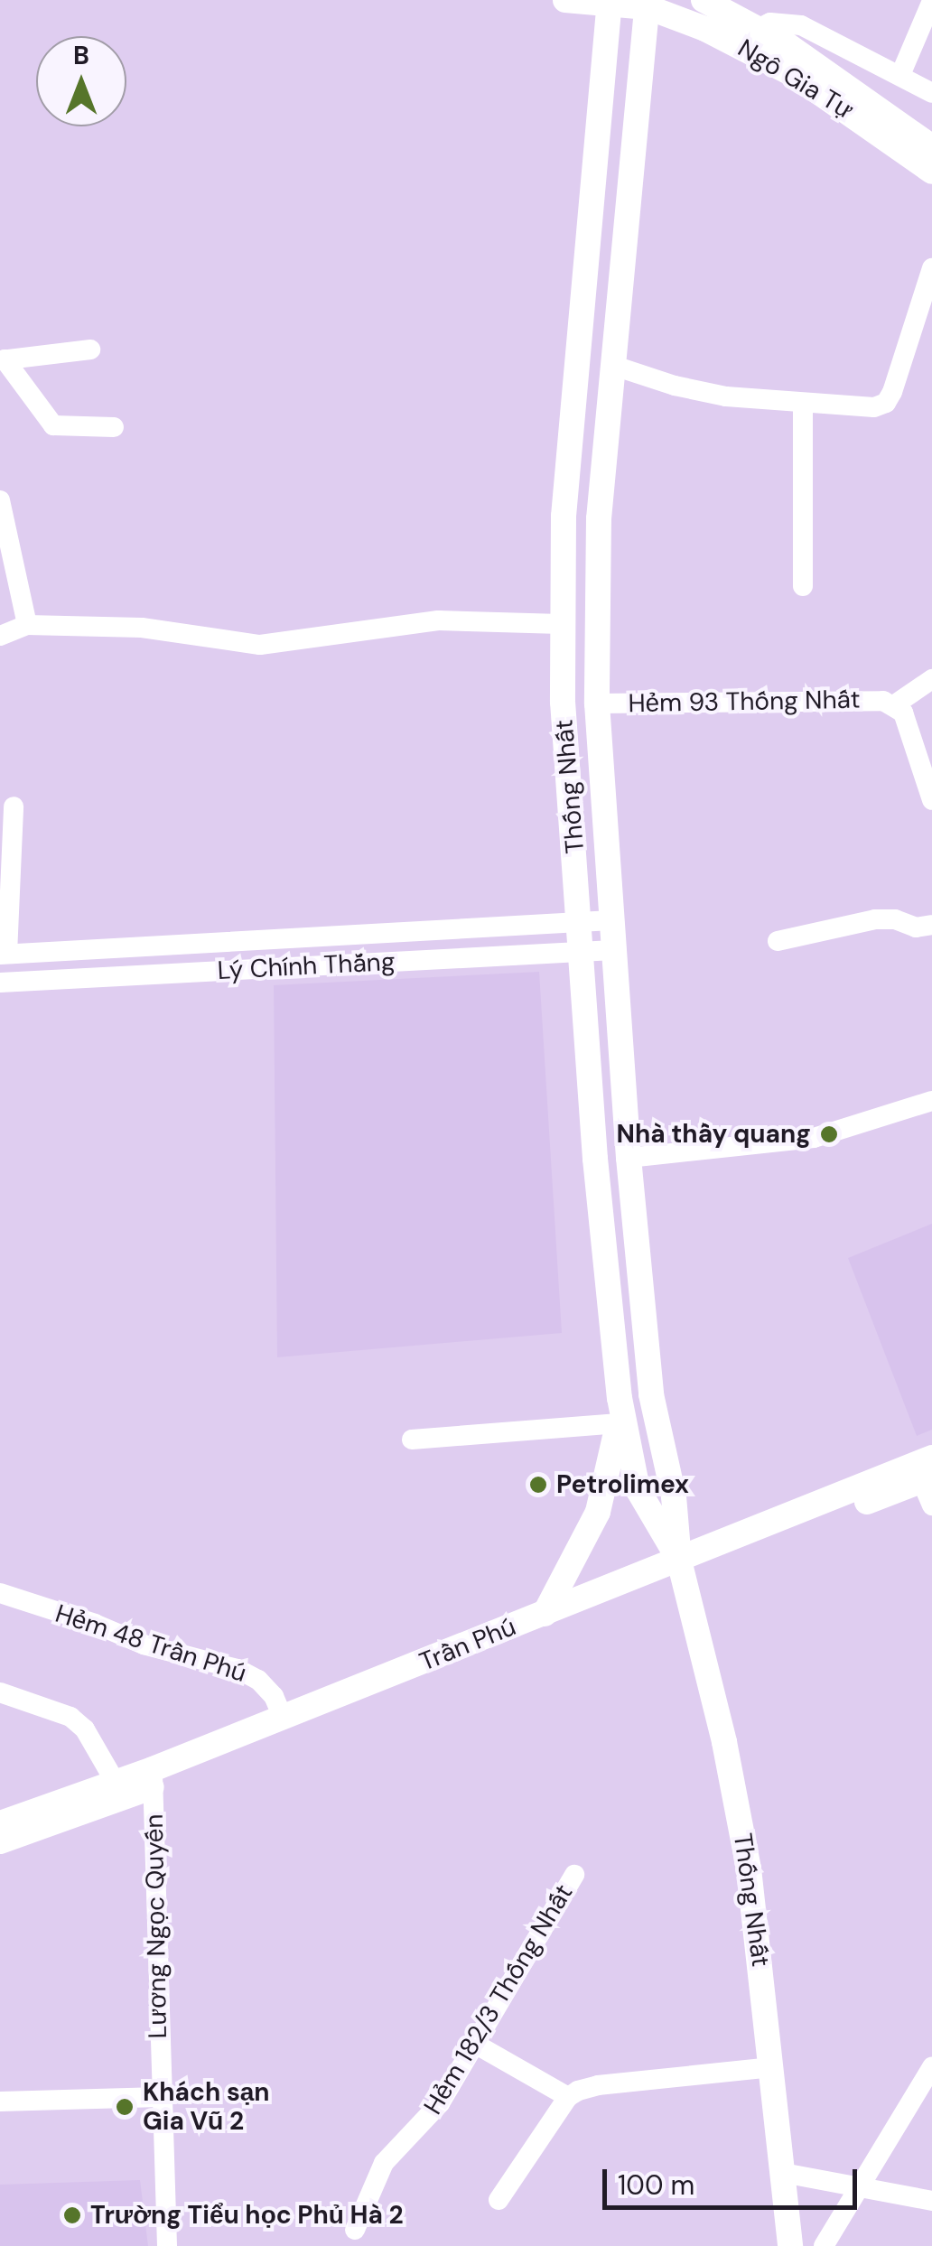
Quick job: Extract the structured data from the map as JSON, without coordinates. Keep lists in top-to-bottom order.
{
  "streets": {
    "main road": ["Ngô Gia Tự", "Thống Nhất", "Trần Phú"],
    "street": [
      "Hẻm 93 Thống Nhất",
      "Lý Chính Thắng",
      "Hẻm 48 Trần Phú",
      "Lương Ngọc Quyến",
      "Hẻm 182/3 Thống Nhất"
    ]
  },
  "crossings": [
    ["Ngô Gia Tự", "Thống Nhất"],
    ["Hẻm 93 Thống Nhất", "Thống Nhất"],
    ["Thống Nhất", "Lý Chính Thắng"],
    ["Thống Nhất", "Trần Phú"],
    ["Hẻm 48 Trần Phú", "Trần Phú"],
    ["Trần Phú", "Lương Ngọc Quyến"]
  ],
  "places": [
    "Nhà thầy quang",
    "Petrolimex",
    "Khách sạn Gia Vũ 2",
    "Trường Tiểu học Phủ Hà 2"
  ],
  "scale_bar": "100 m",
  "north": "top"
}
